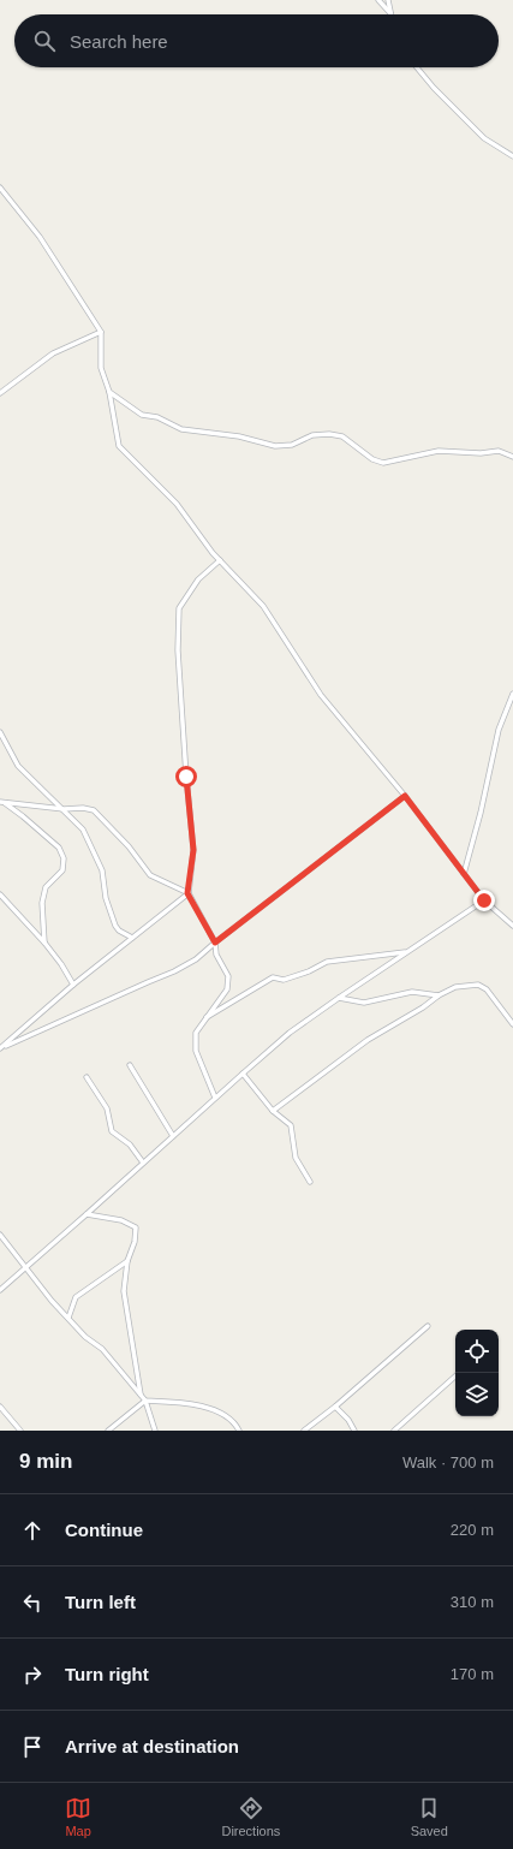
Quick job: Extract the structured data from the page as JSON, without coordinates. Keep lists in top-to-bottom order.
{
  "page": {
    "search": "Search here",
    "heading": ["9 min", "Walk · 700 m"],
    "list": [
      ["Continue", "220 m"],
      ["Turn left", "310 m"],
      ["Turn right", "170 m"],
      "Arrive at destination"
    ],
    "nav": ["Map", "Directions", "Saved"]
  }
}
